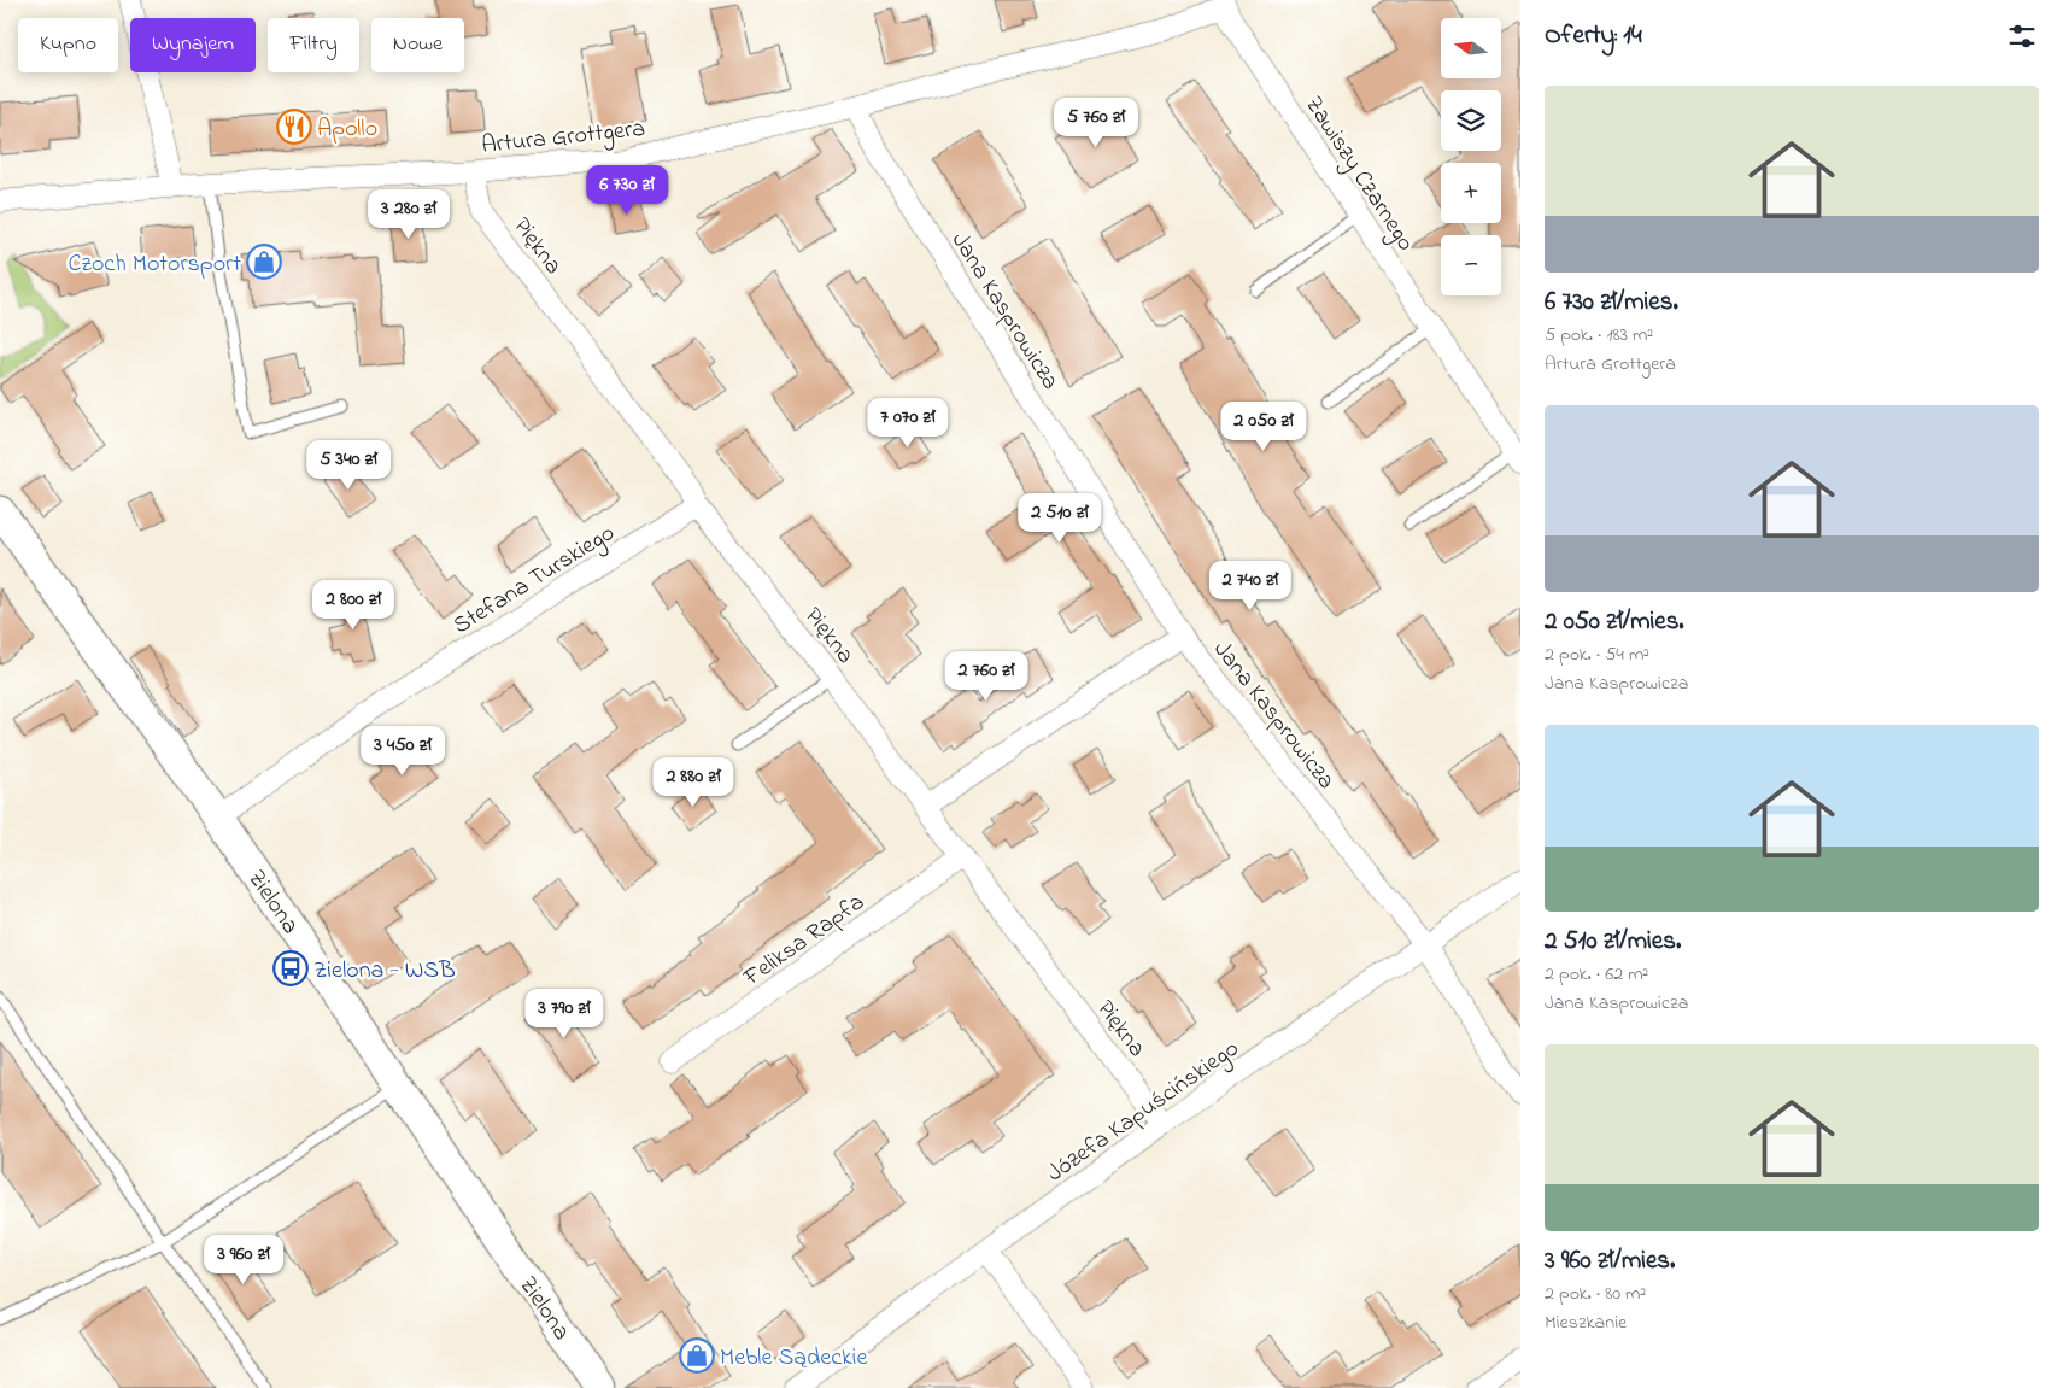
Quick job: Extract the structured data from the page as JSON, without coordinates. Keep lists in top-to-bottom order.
{
  "streets": {
    "street": [
      "Artura Grottgera",
      "Zawiszy Czarnego",
      "Piękna",
      "Jana Kasprowicza",
      "Stefana Turskiego",
      "Zielona",
      "Feliksa Rapfa",
      "Józefa Kapuścińskiego"
    ]
  },
  "crossings": [
    ["Artura Grottgera", "Zawiszy Czarnego"],
    ["Artura Grottgera", "Piękna"],
    ["Artura Grottgera", "Jana Kasprowicza"],
    ["Piękna", "Stefana Turskiego"],
    ["Piękna", "Feliksa Rapfa"],
    ["Piękna", "Józefa Kapuścińskiego"],
    ["Jana Kasprowicza", "Józefa Kapuścińskiego"],
    ["Stefana Turskiego", "Zielona"]
  ],
  "places": {
    "restaurant": ["Apollo"],
    "shop": ["Czoch Motorsport", "Meble Sądeckie"],
    "bus stop": ["Zielona - WSB"]
  },
  "north": "left",
  "page": {
    "heading": "Oferty: 14",
    "map_buttons": ["+", "−"],
    "chip": [
      "Kupno",
      "Wynajem",
      "Filtry",
      "Nowe"
    ],
    "list": [
      {
        "name": "6 730 zł/mies.",
        "note": "5 pok. · 183 m² · Artura Grottgera"
      },
      {
        "name": "2 050 zł/mies.",
        "note": "2 pok. · 54 m² · Jana Kasprowicza"
      },
      {
        "name": "2 510 zł/mies.",
        "note": "2 pok. · 62 m² · Jana Kasprowicza"
      },
      {
        "name": "3 960 zł/mies.",
        "note": "2 pok. · 80 m² · Mieszkanie"
      }
    ],
    "price": [
      "5 760 zł",
      "6 730 zł",
      "3 280 zł",
      "7 070 zł",
      "2 050 zł",
      "5 340 zł",
      "2 510 zł",
      "2 740 zł",
      "2 800 zł",
      "2 760 zł",
      "3 450 zł",
      "2 880 zł",
      "3 790 zł",
      "3 960 zł"
    ]
  }
}
